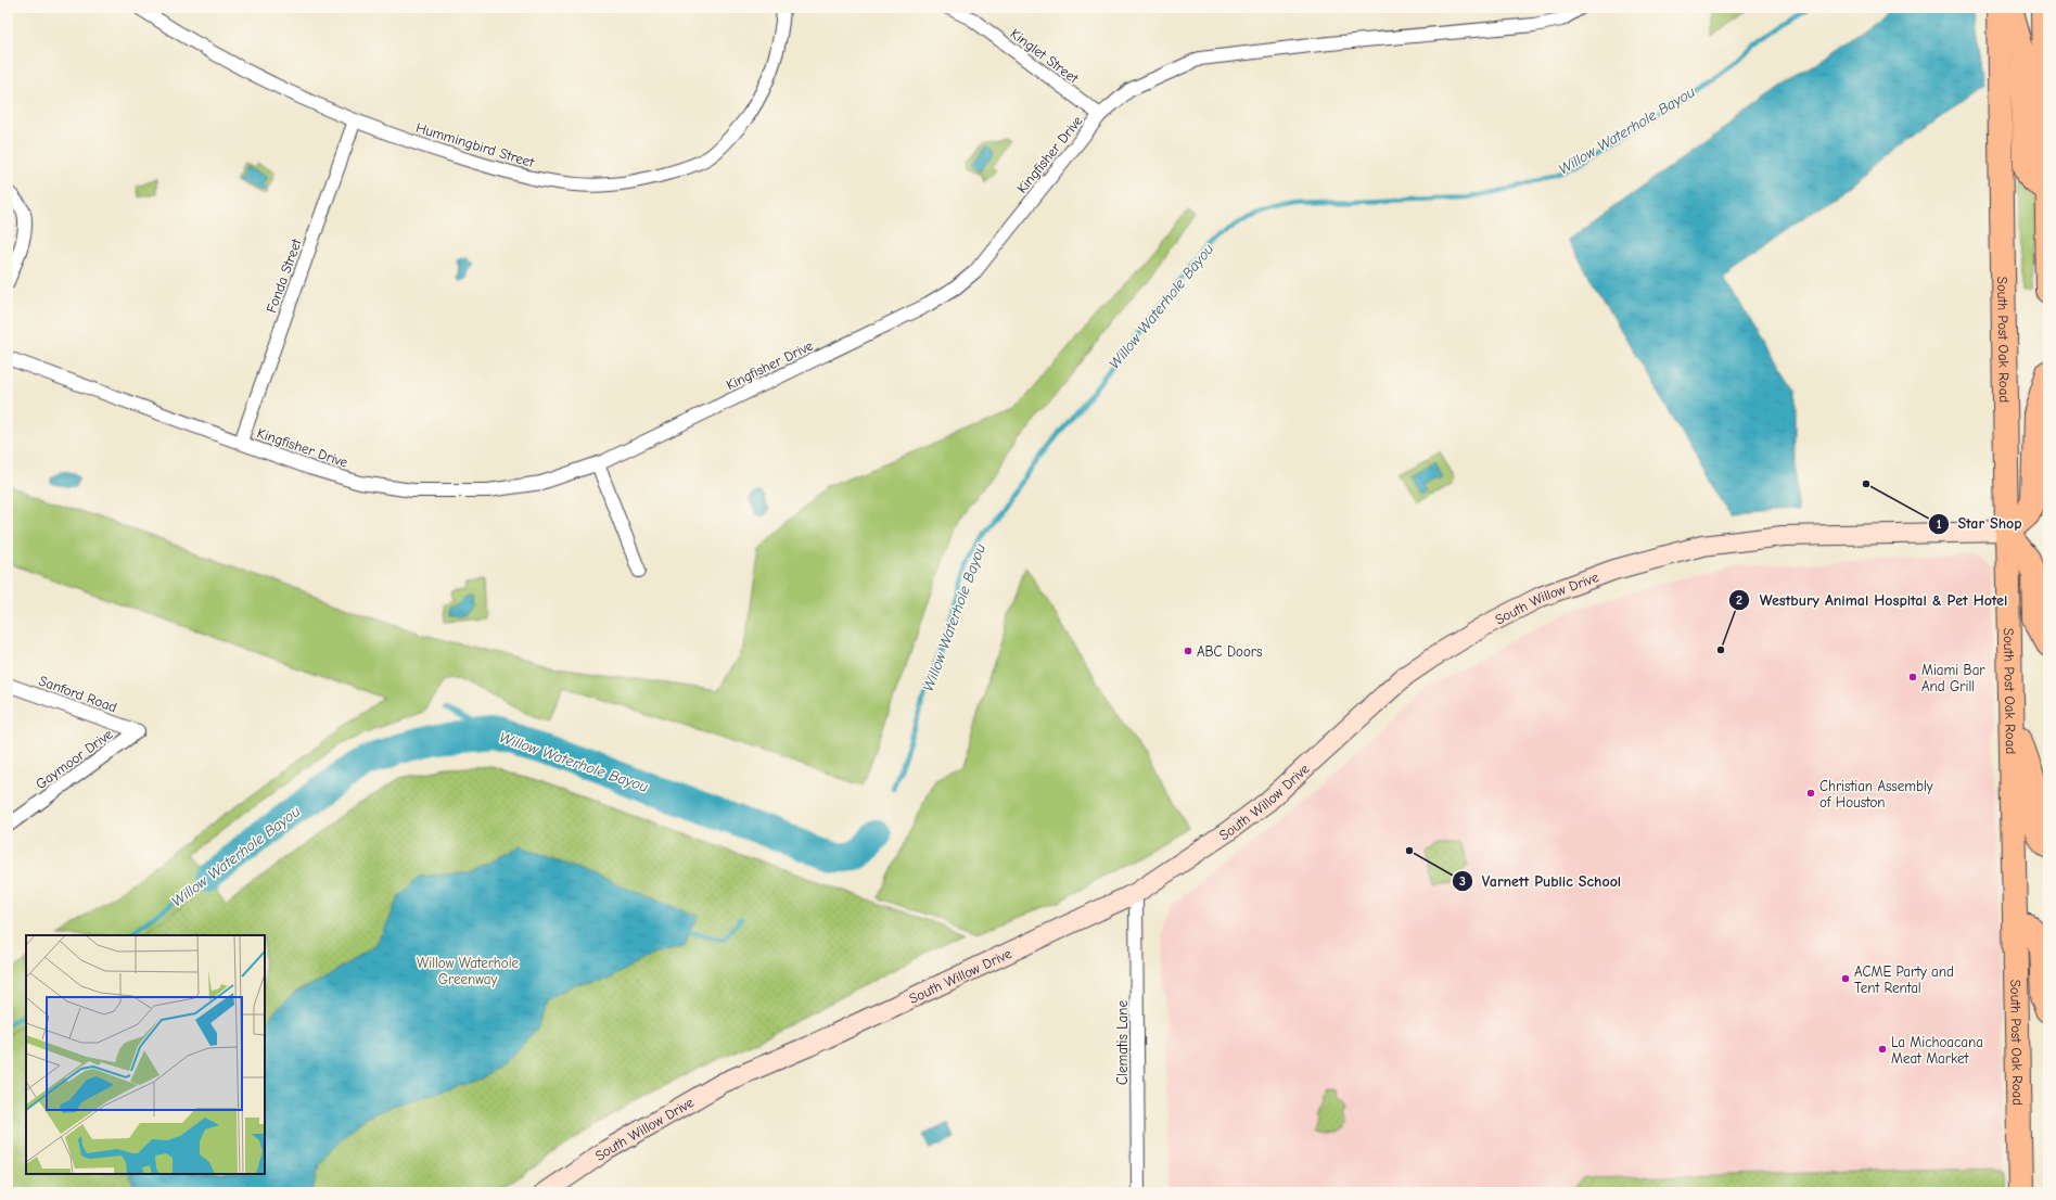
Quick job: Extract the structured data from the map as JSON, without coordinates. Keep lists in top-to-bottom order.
{
  "streets": {
    "highway": ["South Post Oak Road"],
    "street": [
      "Kinglet Street",
      "Hummingbird Street",
      "Kingfisher Drive",
      "Fonda Street",
      "South Willow Drive",
      "Sanford Road",
      "Gaymoor Drive",
      "Clematis Lane"
    ]
  },
  "crossings": [
    ["Kinglet Street", "Kingfisher Drive"],
    ["Hummingbird Street", "Fonda Street"],
    ["Kingfisher Drive", "Fonda Street"],
    ["South Post Oak Road", "South Willow Drive"],
    ["South Willow Drive", "Clematis Lane"],
    ["Sanford Road", "Gaymoor Drive"]
  ],
  "water": ["Willow Waterhole Bayou"],
  "parks": ["Willow Waterhole Greenway"],
  "places": [
    "Star Shop",
    "Westbury Animal Hospital & Pet Hotel",
    "ABC Doors",
    "Miami Bar And Grill",
    "Christian Assembly of Houston",
    "Varnett Public School",
    "ACME Party and Tent Rental",
    "La Michoacana Meat Market"
  ]
}
